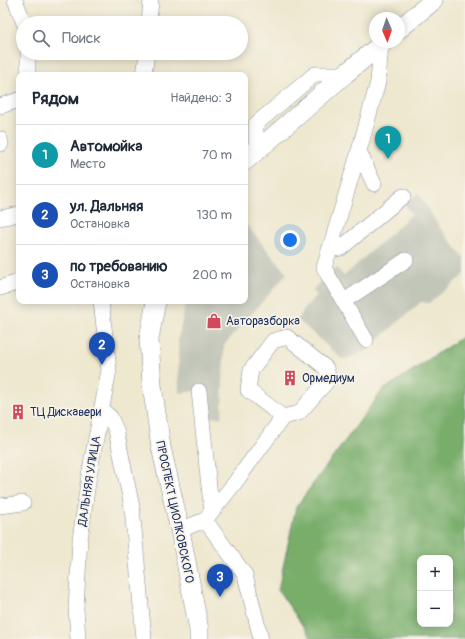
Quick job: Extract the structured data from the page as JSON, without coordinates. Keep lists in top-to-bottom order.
{
  "streets": {
    "main road": ["ПРОСПЕКТ ЦИОЛКОВСКОГО"],
    "street": ["ДАЛЬНЯЯ УЛИЦА"]
  },
  "places": {
    "shop": ["Авторазборка"],
    "building": ["Ормедиум", "ТЦ Дискавери"]
  },
  "north": "bottom",
  "page": {
    "search": "Поиск",
    "heading": ["Рядом", "Найдено: 3"],
    "list": [
      {
        "mark": "1",
        "name": "Автомойка",
        "note": "Место",
        "value": "70 m"
      },
      {
        "mark": "2",
        "name": "ул. Дальняя",
        "note": "Остановка",
        "value": "130 m"
      },
      {
        "mark": "3",
        "name": "по требованию",
        "note": "Остановка",
        "value": "200 m"
      }
    ],
    "pins": ["1", "2", "3"],
    "map_buttons": ["+", "−"]
  }
}
